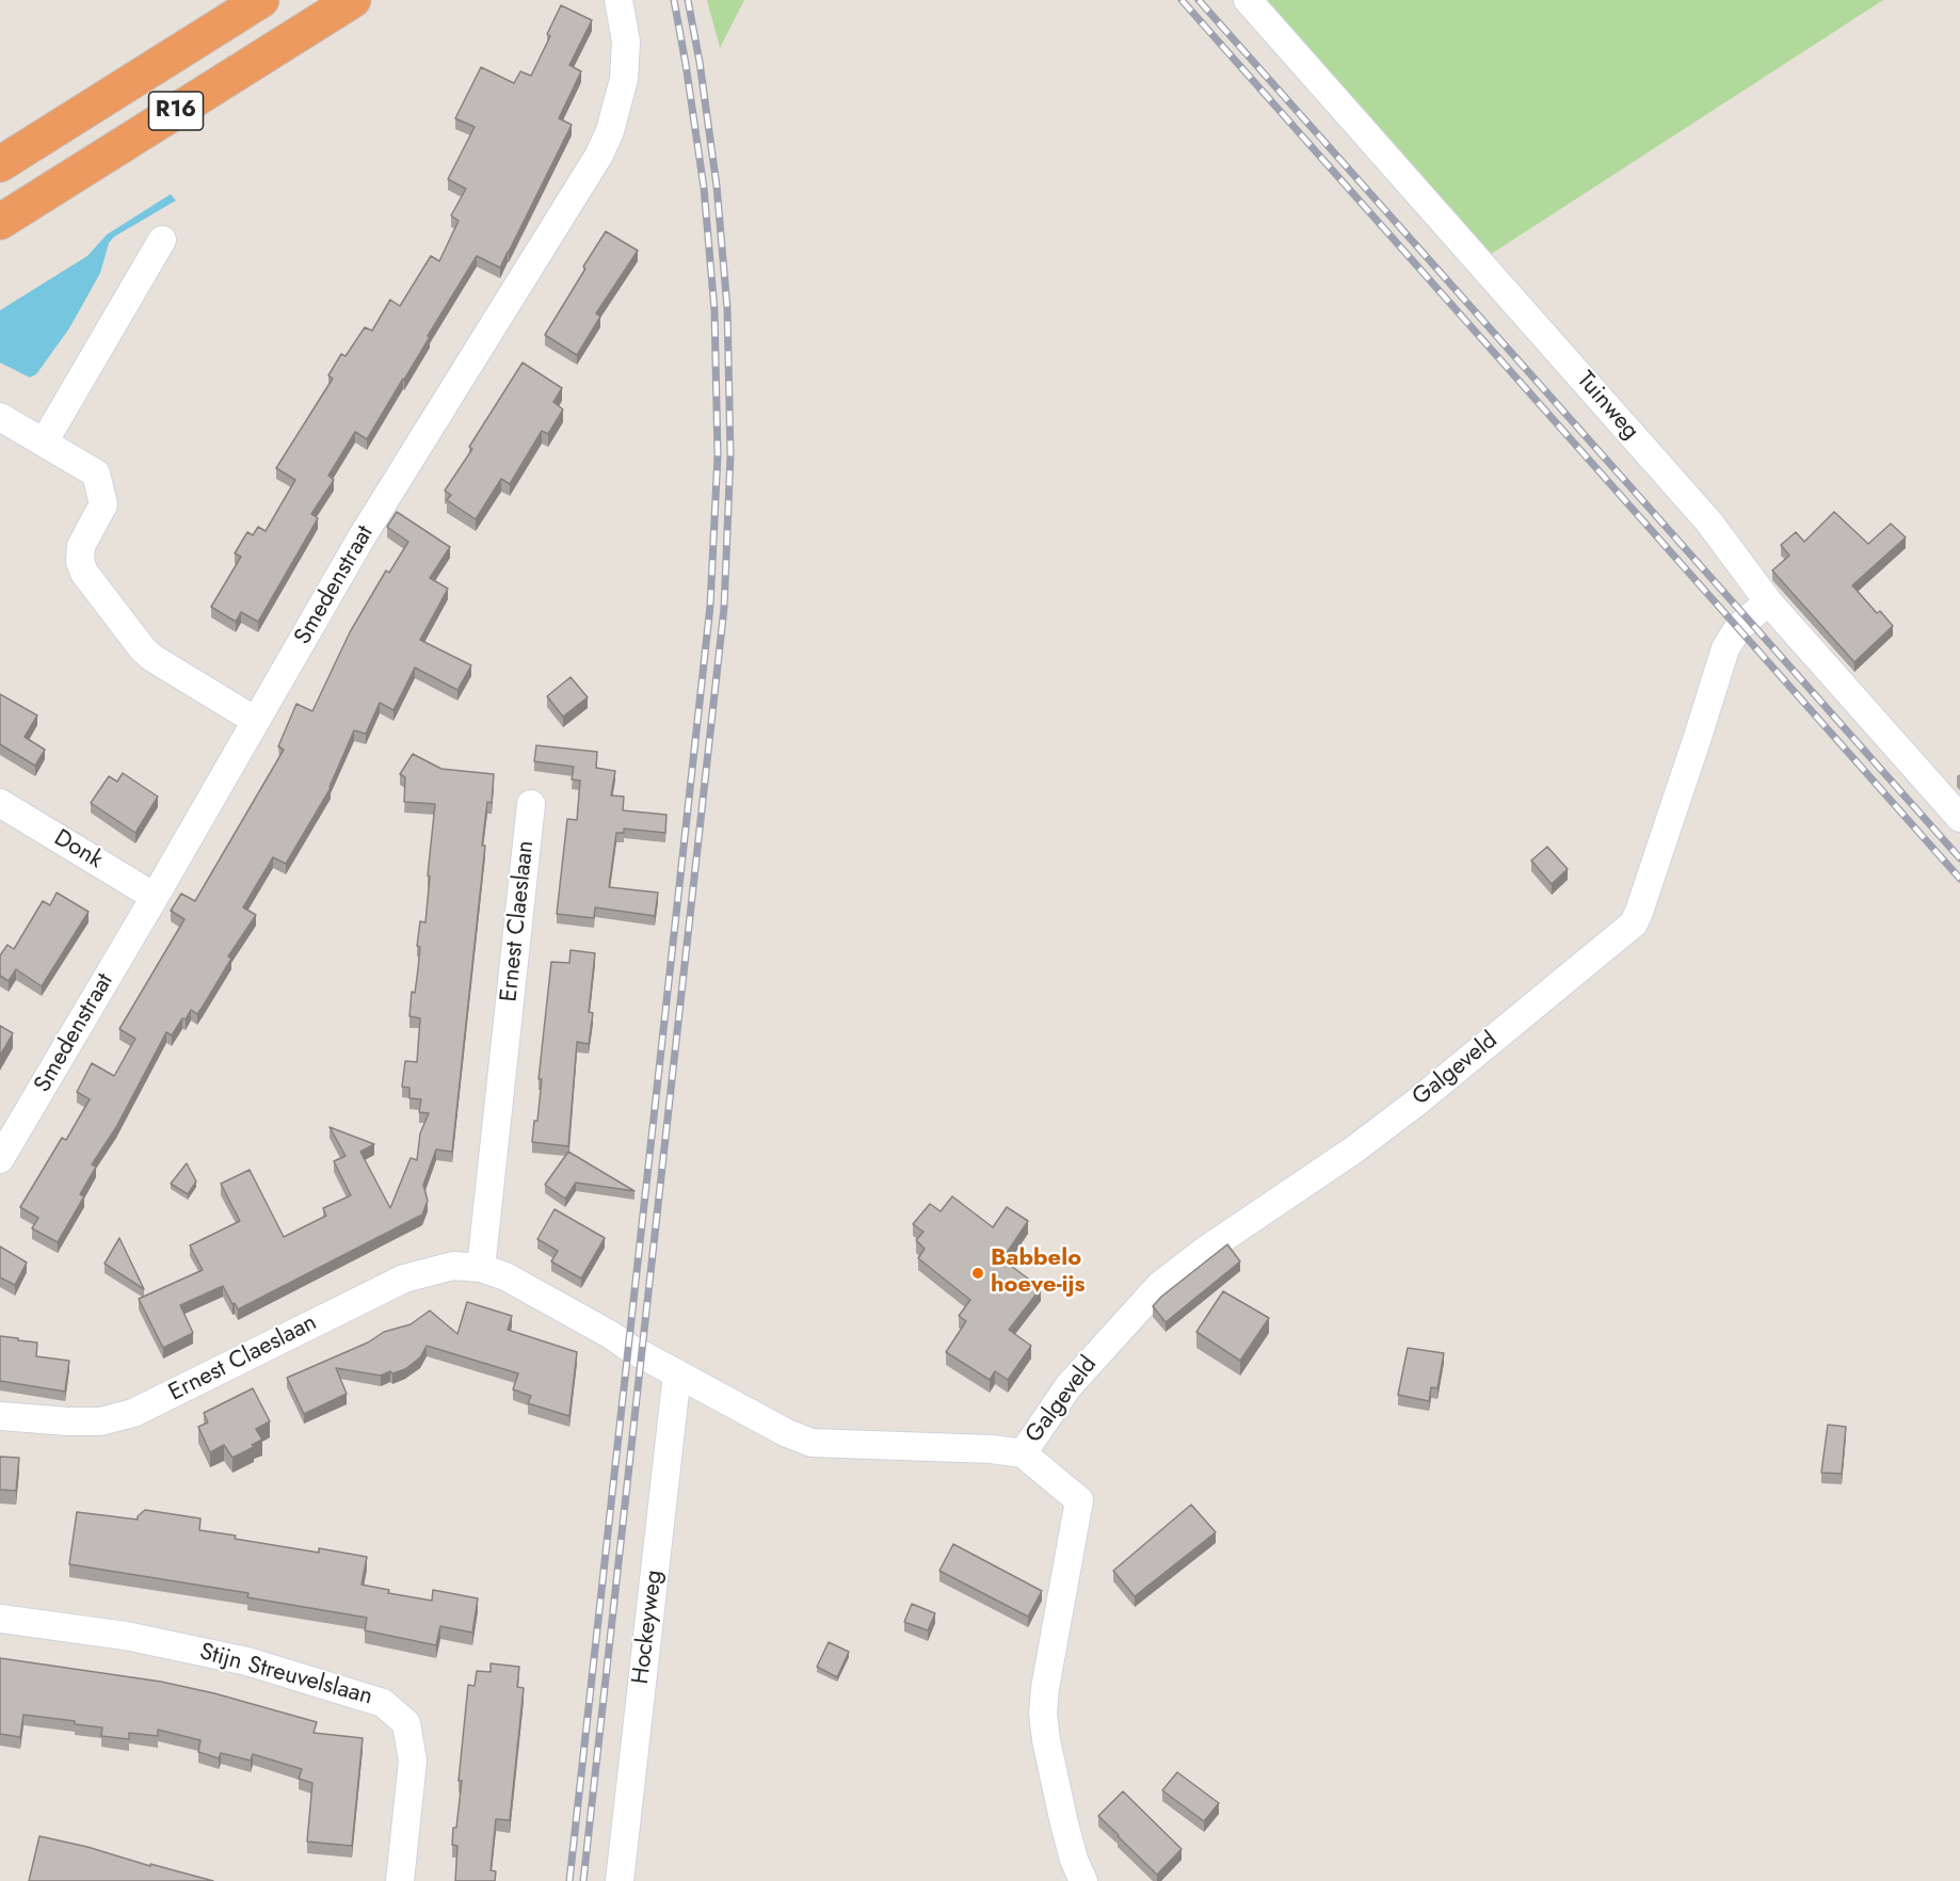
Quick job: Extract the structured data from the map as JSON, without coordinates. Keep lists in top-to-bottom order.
{
  "streets": {
    "highway": ["R16"],
    "street": [
      "Tuinweg",
      "Smedenstraat",
      "Donk",
      "Ernest Claeslaan",
      "Galgeveld",
      "Hockeyweg",
      "Stijn Streuvelslaan"
    ]
  },
  "crossings": [
    ["Tuinweg", "Galgeveld"],
    ["Smedenstraat", "Donk"],
    ["Ernest Claeslaan", "Galgeveld"],
    ["Ernest Claeslaan", "Hockeyweg"],
    ["Galgeveld", "Hockeyweg"]
  ],
  "places": ["Babbelo hoeve-ijs"]
}
